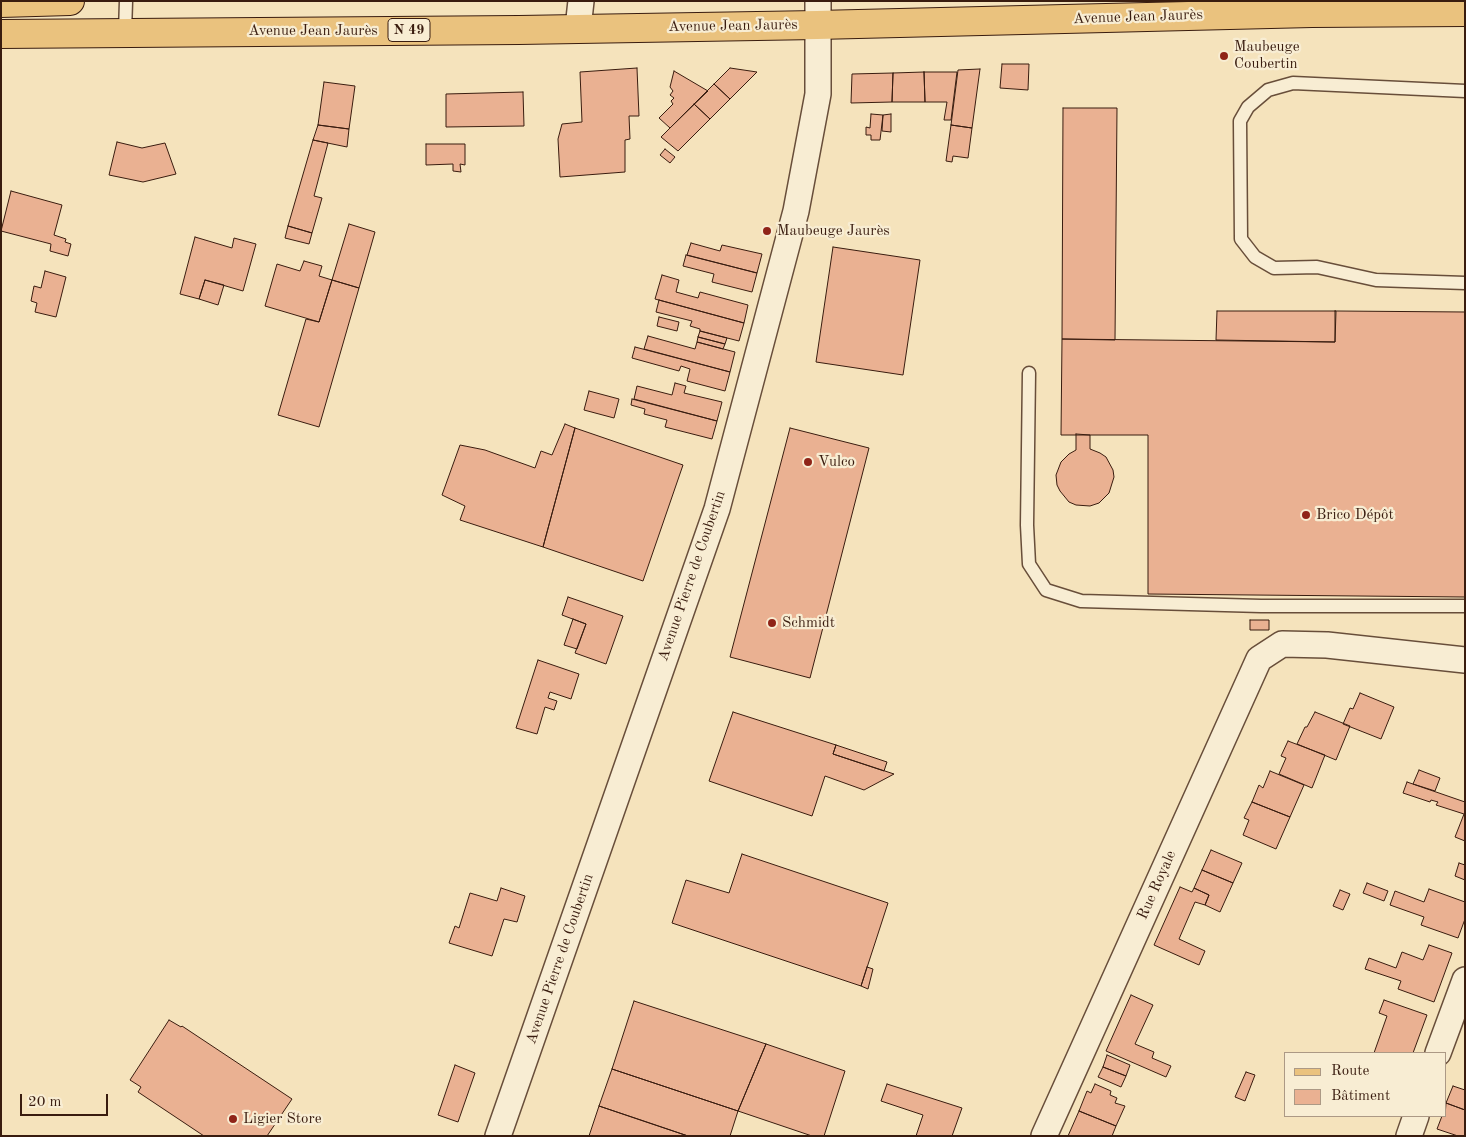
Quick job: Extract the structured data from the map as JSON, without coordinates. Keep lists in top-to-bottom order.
{
  "streets": {
    "main road": ["Avenue Jean Jaurès", "N 49"],
    "street": ["Avenue Pierre de Coubertin", "Rue Royale"]
  },
  "crossings": [
    ["Avenue Jean Jaurès", "Avenue Pierre de Coubertin"]
  ],
  "places": [
    "Maubeuge Coubertin",
    "Maubeuge Jaurès",
    "Vulco",
    "Brico Dépôt",
    "Schmidt",
    "Ligier Store"
  ],
  "legend": ["Route", "Bâtiment"],
  "scale_bar": "20 m"
}
